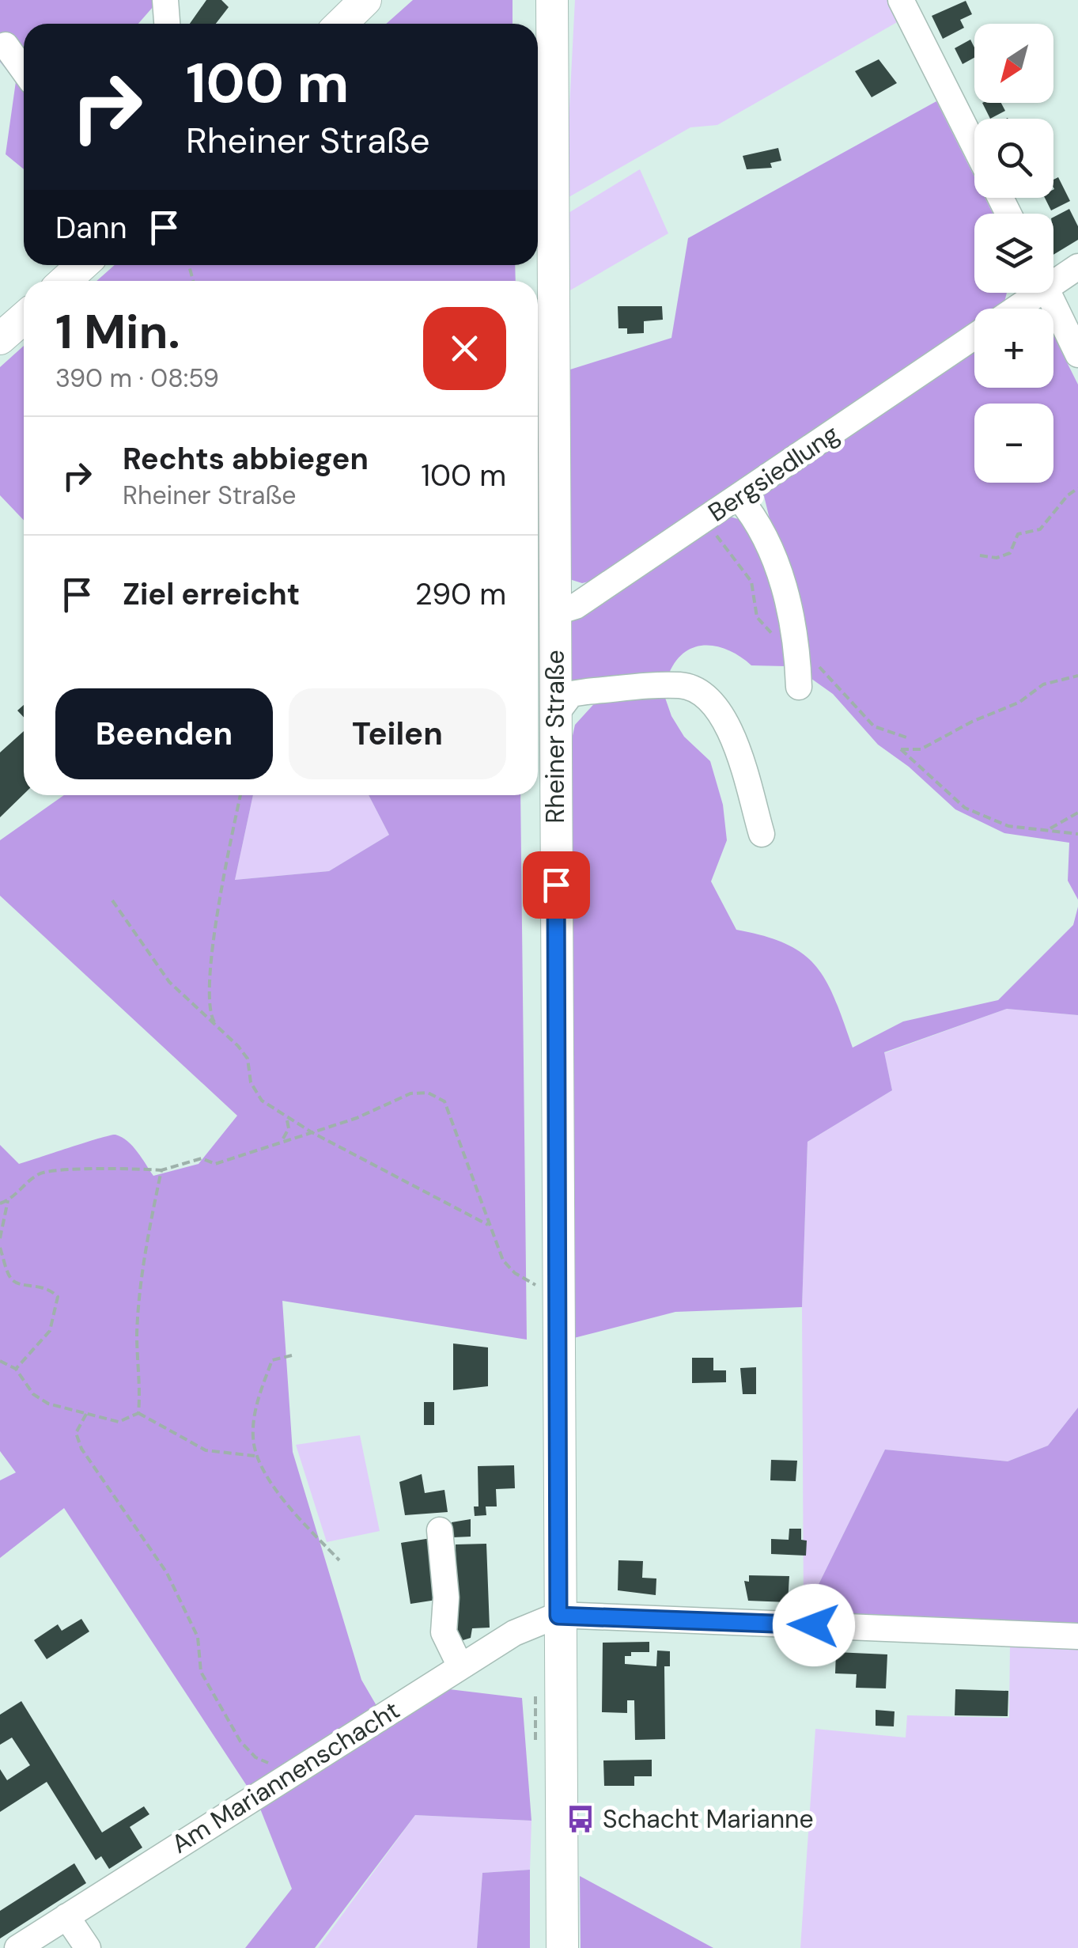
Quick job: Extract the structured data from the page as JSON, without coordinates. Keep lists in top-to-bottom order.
{
  "streets": {
    "main road": ["Rheiner Straße"],
    "street": ["Bergsiedlung", "Am Mariannenschacht"]
  },
  "crossings": [
    ["Bergsiedlung", "Rheiner Straße"],
    ["Rheiner Straße", "Am Mariannenschacht"]
  ],
  "places": {
    "bus stop": ["Schacht Marianne"]
  },
  "north": "bottom left",
  "page": {
    "map_buttons": ["+", "−"],
    "turn": ["100 m", "Rheiner Straße"],
    "then": "Dann",
    "heading": ["1 Min.", "390 m · 08:59"],
    "list": [
      {
        "name": "Rechts abbiegen",
        "note": "Rheiner Straße",
        "value": "100 m"
      },
      {
        "name": "Ziel erreicht",
        "value": "290 m"
      }
    ],
    "buttons": ["Beenden", "Teilen"]
  }
}
